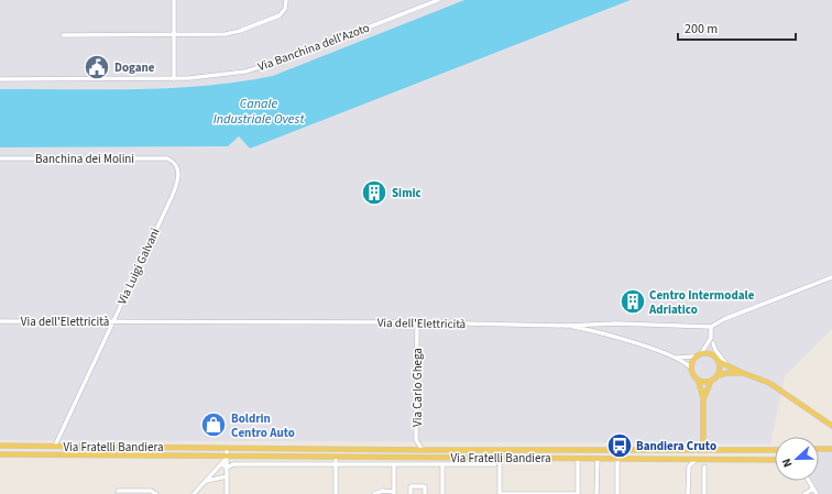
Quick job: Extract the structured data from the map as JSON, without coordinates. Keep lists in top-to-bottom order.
{
  "streets": {
    "main road": ["Via Fratelli Bandiera"],
    "street": [
      "Via Banchina dell'Azoto",
      "Banchina dei Molini",
      "Via Luigi Galvani",
      "Via dell'Elettricità",
      "Via Carlo Ghega"
    ]
  },
  "crossings": [
    ["Banchina dei Molini", "Via Luigi Galvani"],
    ["Via Luigi Galvani", "Via dell'Elettricità"],
    ["Via Luigi Galvani", "Via Fratelli Bandiera"],
    ["Via dell'Elettricità", "Via Carlo Ghega"],
    ["Via Carlo Ghega", "Via Fratelli Bandiera"]
  ],
  "water": ["Canale Industriale Ovest"],
  "places": {
    "public building": ["Dogane"],
    "building": ["Simic", "Centro Intermodale Adriatico"],
    "shop": ["Boldrin Centro Auto"],
    "bus stop": ["Bandiera Cruto"]
  },
  "scale_bar": "200 m",
  "north": "left"
}
